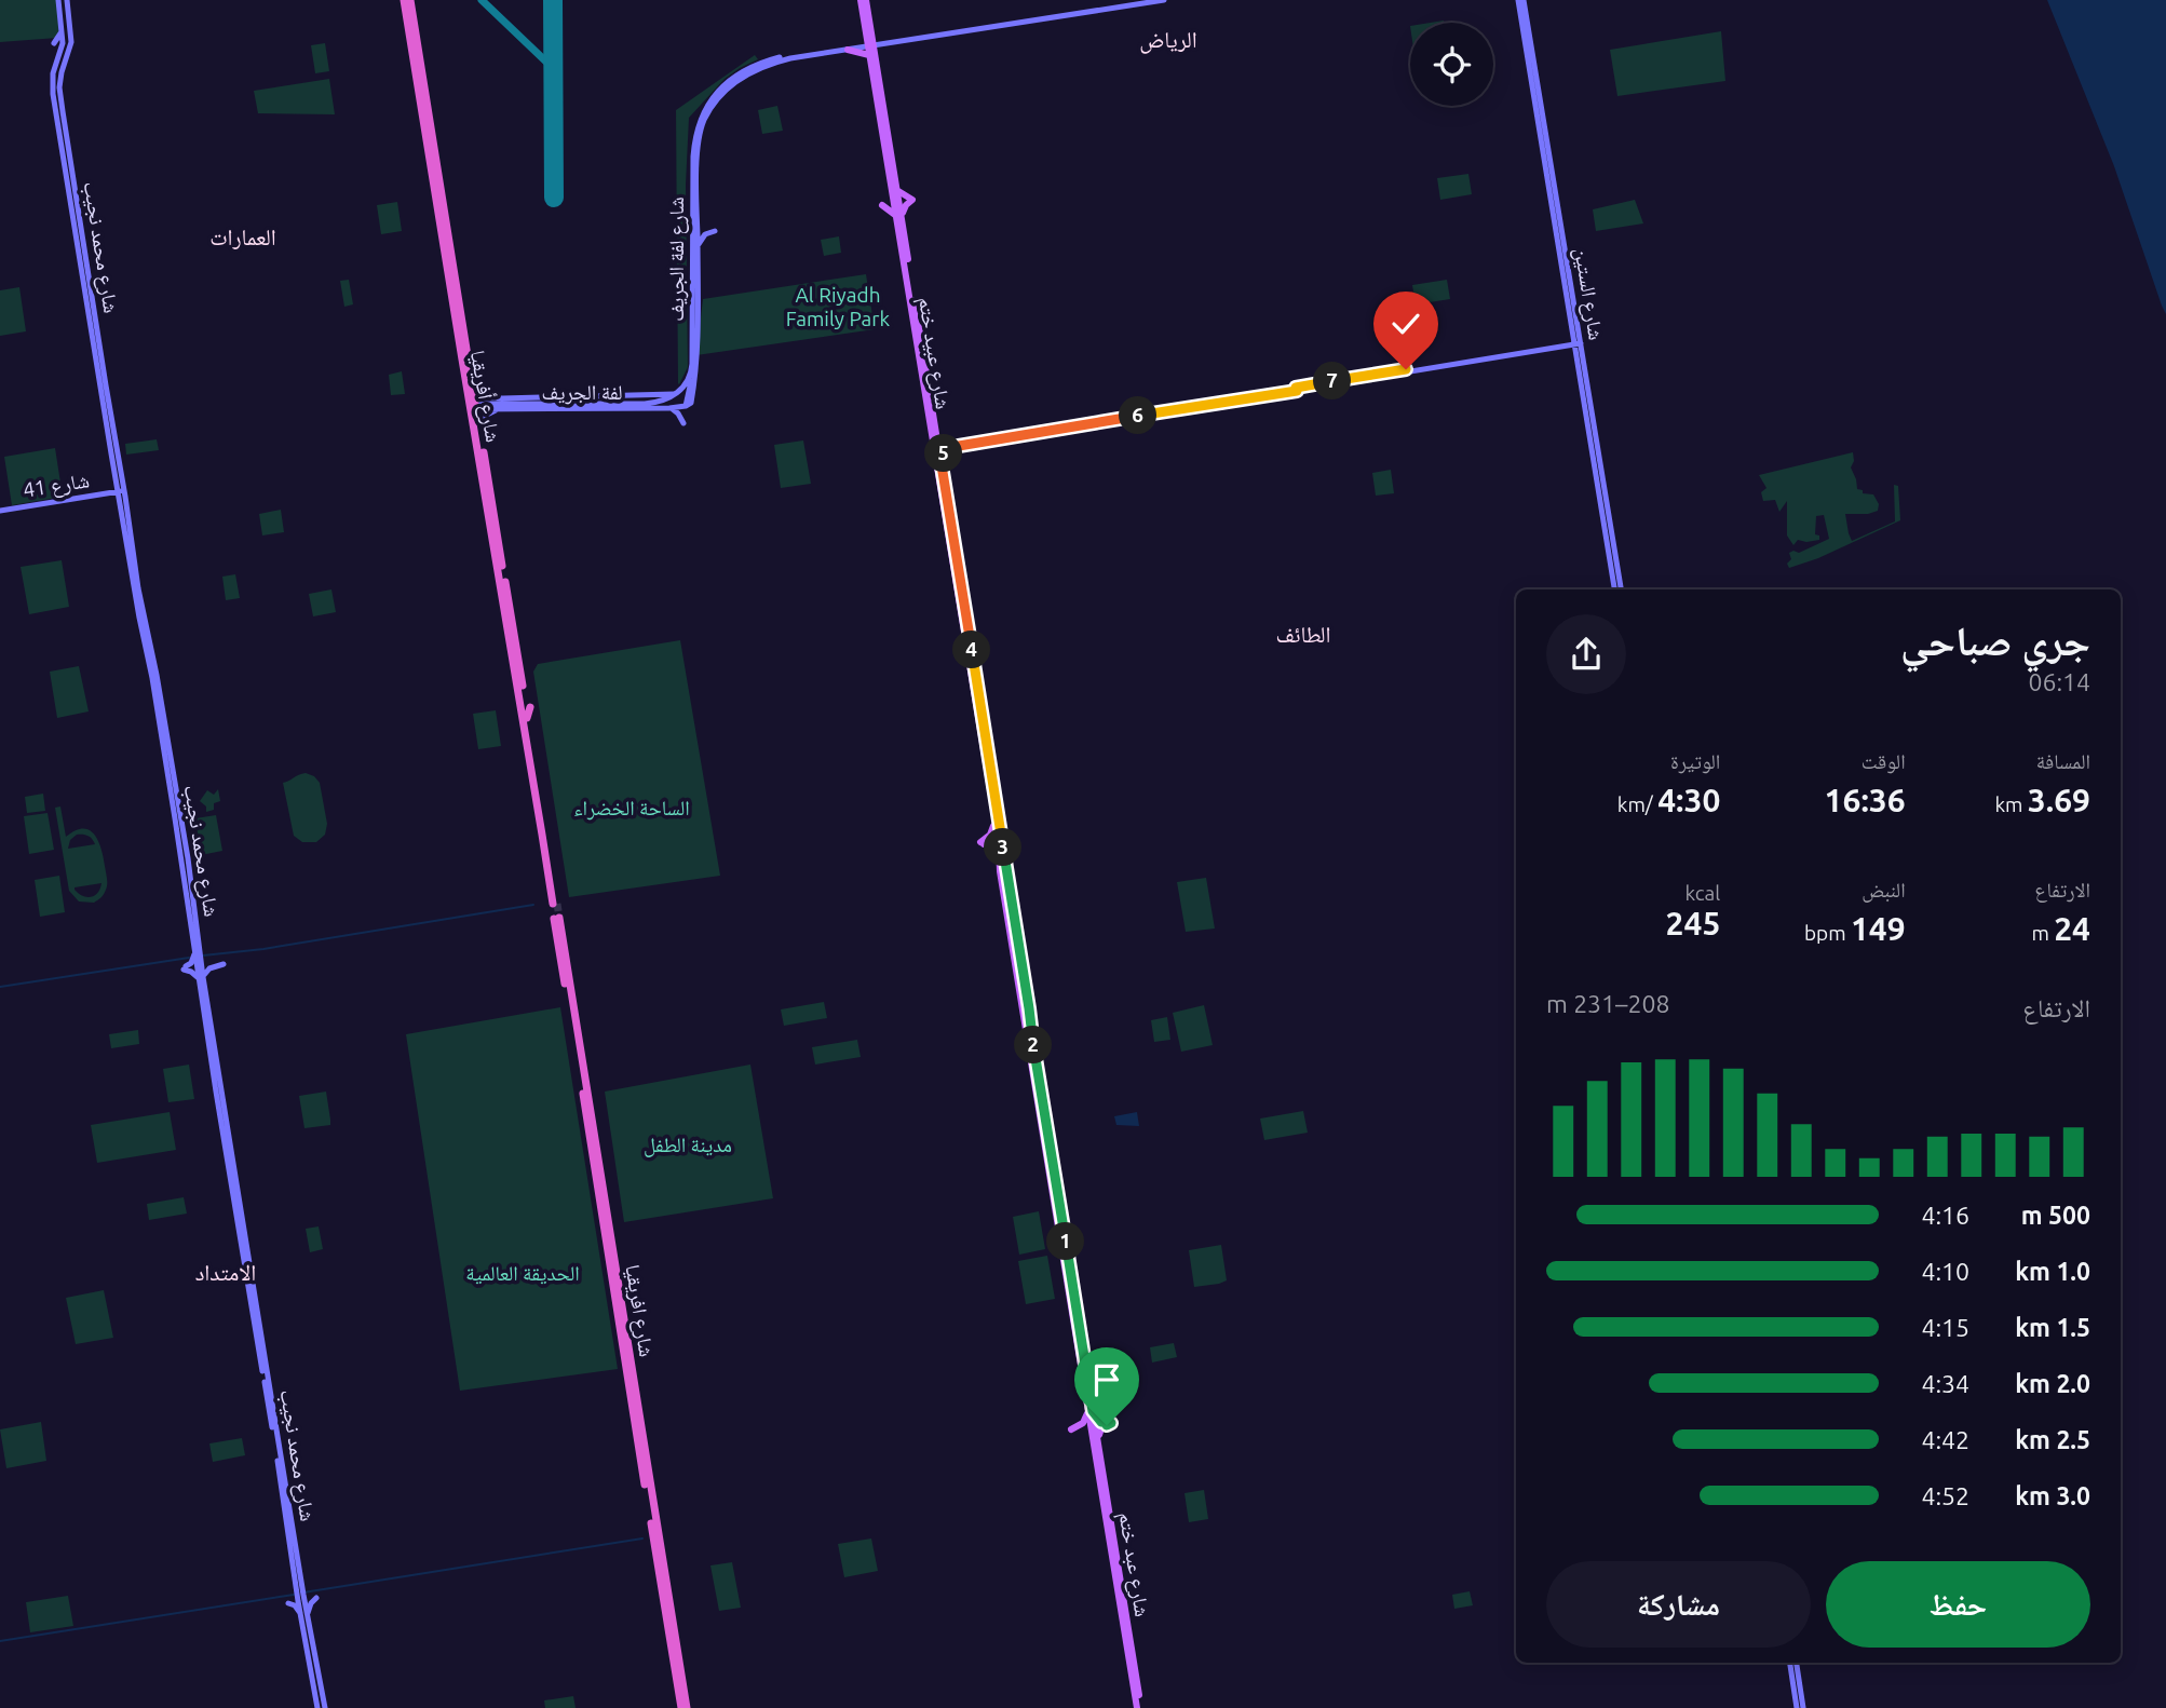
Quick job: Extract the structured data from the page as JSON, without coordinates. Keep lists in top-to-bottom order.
{
  "streets": {
    "highway": ["شارع أفريقيا", "شارع افريقيا"],
    "main road": [
      "شارع محمد نجيب",
      "شارع لفة الجريف",
      "شارع الستين",
      "شارع عبيد ختم",
      "لفة الجريف",
      "شارع 41",
      "شارع عبد ختم"
    ]
  },
  "crossings": [
    ["شارع محمد نجيب", "شارع 41"],
    ["شارع لفة الجريف", "شارع عبيد ختم"],
    ["شارع لفة الجريف", "لفة الجريف"],
    ["شارع عبيد ختم", "شارع عبد ختم"],
    ["لفة الجريف", "شارع أفريقيا"]
  ],
  "districts": [
    "الرياض",
    "العمارات",
    "الطائف",
    "الامتداد"
  ],
  "parks": [
    "Al Riyadh Family Park",
    "الساحة الخضراء",
    "مدينة الطفل",
    "الحديقة العالمية"
  ],
  "page": {
    "pins": [
      "7",
      "6",
      "5",
      "4",
      "3",
      "2",
      "1"
    ],
    "heading": ["جري صباحي", "06:14"],
    "stats": [
      ["المسافة", "3.69 km"],
      ["الوقت", "16:36"],
      ["الوتيرة", "4:30 /km"],
      ["الارتفاع", "24 m"],
      ["النبض", "149 bpm"],
      ["kcal", "245"]
    ],
    "chart": ["الارتفاع", "208–231 m"],
    "list": [
      {
        "name": "500 m",
        "note": "4:16"
      },
      {
        "name": "1.0 km",
        "note": "4:10"
      },
      {
        "name": "1.5 km",
        "note": "4:15"
      },
      {
        "name": "2.0 km",
        "note": "4:34"
      },
      {
        "name": "2.5 km",
        "note": "4:42"
      },
      {
        "name": "3.0 km",
        "note": "4:52"
      }
    ],
    "buttons": ["حفظ", "مشاركة"]
  }
}
